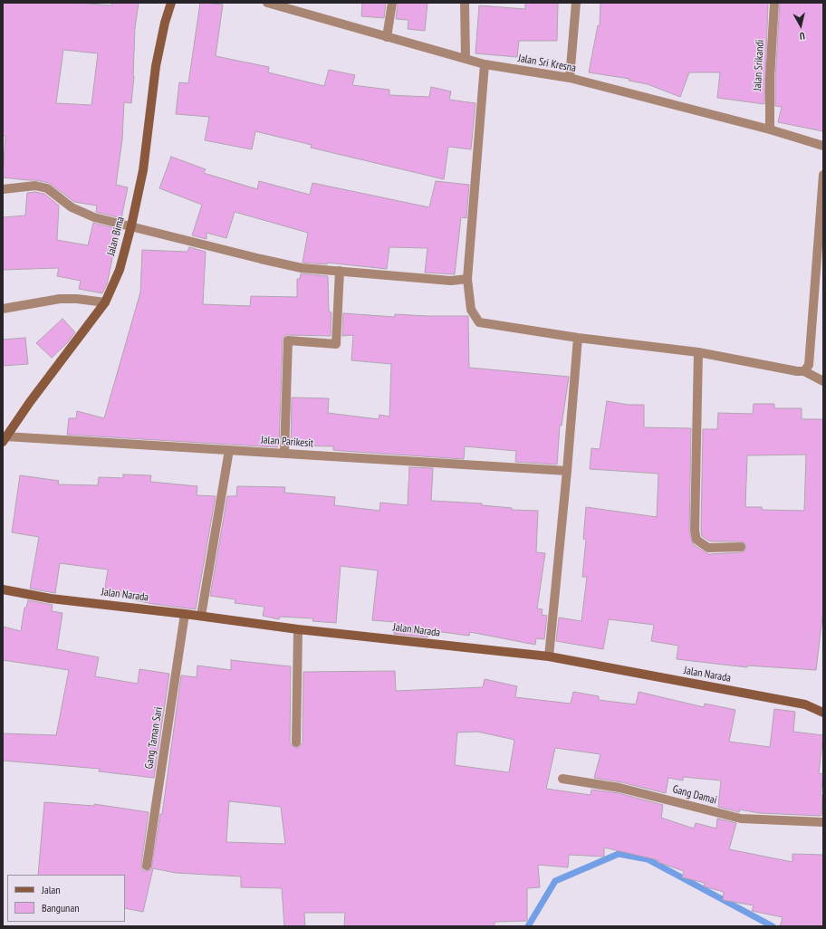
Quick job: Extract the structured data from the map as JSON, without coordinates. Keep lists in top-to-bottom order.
{
  "streets": {
    "main road": ["Jalan Bima", "Jalan Narada"],
    "street": [
      "Jalan Sri Kresna",
      "Jalan Srikandi",
      "Jalan Parikesit",
      "Gang Taman Sari",
      "Gang Damai"
    ]
  },
  "crossings": [
    ["Jalan Sri Kresna", "Jalan Srikandi"],
    ["Jalan Bima", "Jalan Parikesit"],
    ["Jalan Narada", "Gang Taman Sari"]
  ],
  "legend": ["Jalan", "Bangunan"],
  "north": "bottom"
}
